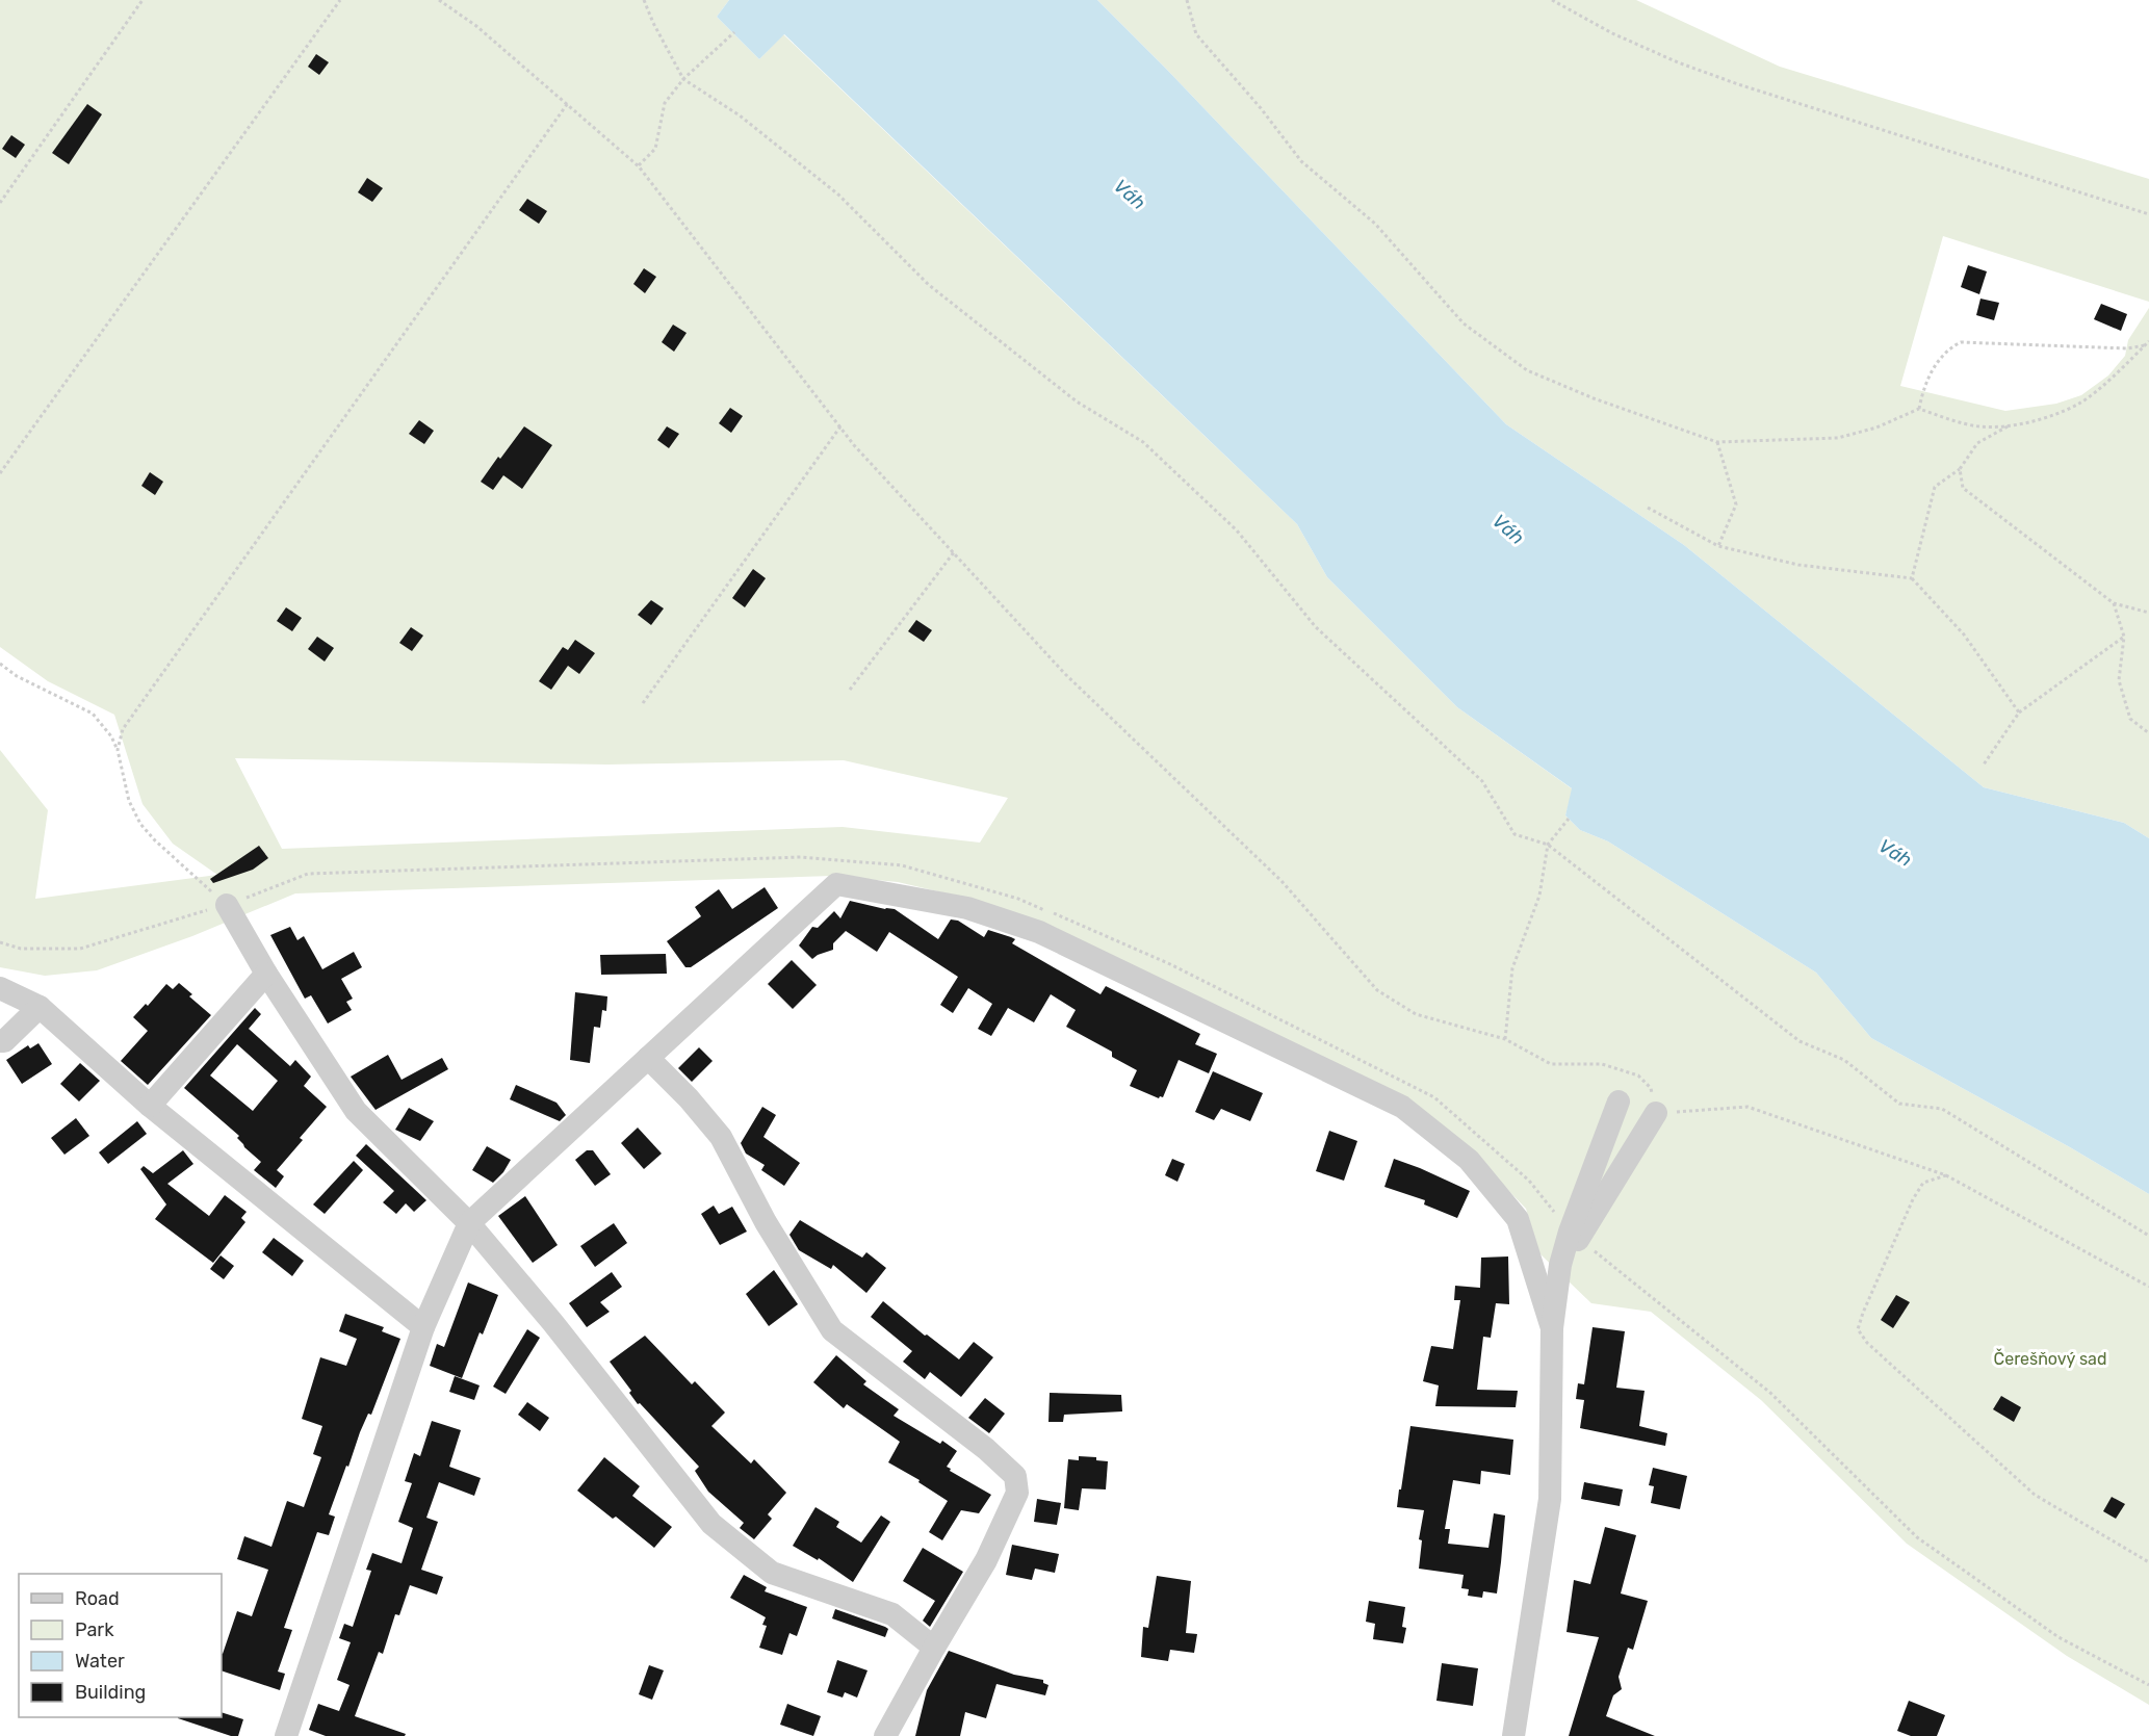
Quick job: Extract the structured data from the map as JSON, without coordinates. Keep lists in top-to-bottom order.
{
  "water": ["Váh"],
  "parks": ["Čerešňový sad"],
  "legend": [
    "Road",
    "Park",
    "Water",
    "Building"
  ]
}
